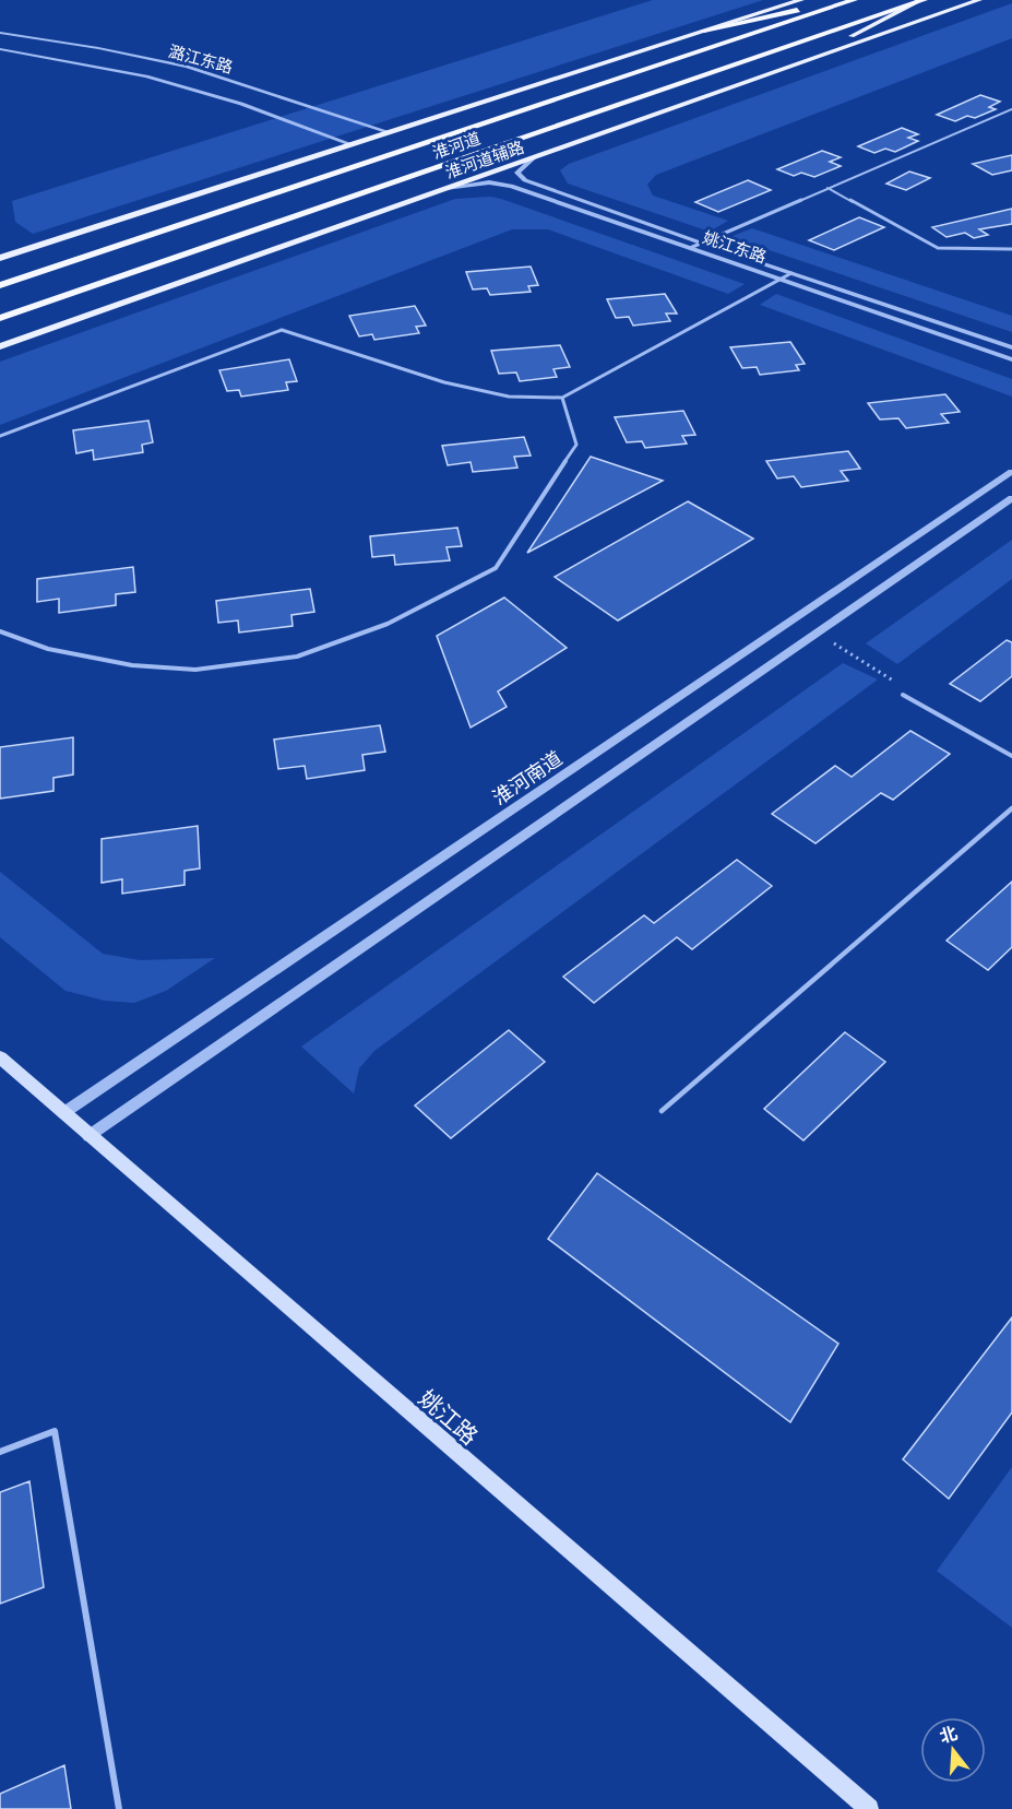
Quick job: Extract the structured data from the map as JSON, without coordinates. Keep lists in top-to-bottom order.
{
  "streets": {
    "highway": ["淮河道"],
    "main road": ["淮河道辅路", "姚江路"],
    "street": ["潞江东路", "姚江东路", "淮河南道"]
  },
  "crossings": [
    ["淮河道辅路", "姚江东路"],
    ["淮河南道", "姚江路"]
  ],
  "north": "top"
}
